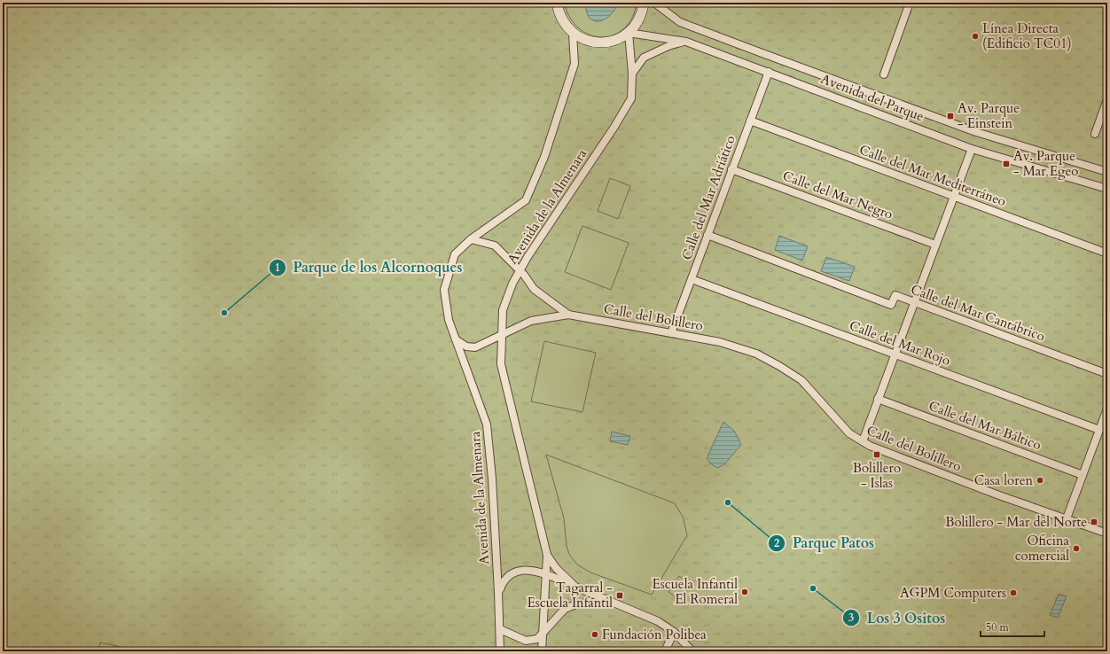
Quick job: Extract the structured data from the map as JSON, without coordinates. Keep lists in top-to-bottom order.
{
  "streets": {
    "street": [
      "Avenida del Parque",
      "Calle del Mar Mediterráneo",
      "Calle del Mar Negro",
      "Calle del Mar Adriático",
      "Avenida de la Almenara",
      "Calle del Mar Cantábrico",
      "Calle del Bolillero",
      "Calle del Mar Rojo",
      "Calle del Mar Báltico"
    ]
  },
  "crossings": [
    ["Avenida del Parque", "Calle del Mar Adriático"],
    ["Avenida del Parque", "Avenida de la Almenara"],
    ["Calle del Mar Mediterráneo", "Calle del Mar Adriático"],
    ["Calle del Mar Negro", "Calle del Mar Adriático"],
    ["Calle del Mar Adriático", "Calle del Mar Cantábrico"],
    ["Calle del Mar Adriático", "Calle del Bolillero"],
    ["Calle del Mar Adriático", "Calle del Mar Rojo"]
  ],
  "places": {
    "other": [
      "Línea Directa (Edificio TC01)",
      "Parque de los Alcornoques",
      "Casa loren",
      "Parque Patos",
      "Oficina comercial",
      "Los 3 Ositos",
      "Escuela Infantil El Romeral",
      "AGPM Computers",
      "Fundación Polibea"
    ],
    "transit": [
      "Av. Parque - Einstein",
      "Av. Parque - Mar Egeo",
      "Bolillero - Islas",
      "Bolillero - Mar del Norte",
      "Tagarral - Escuela Infantil"
    ]
  },
  "scale_bar": "50 m"
}
